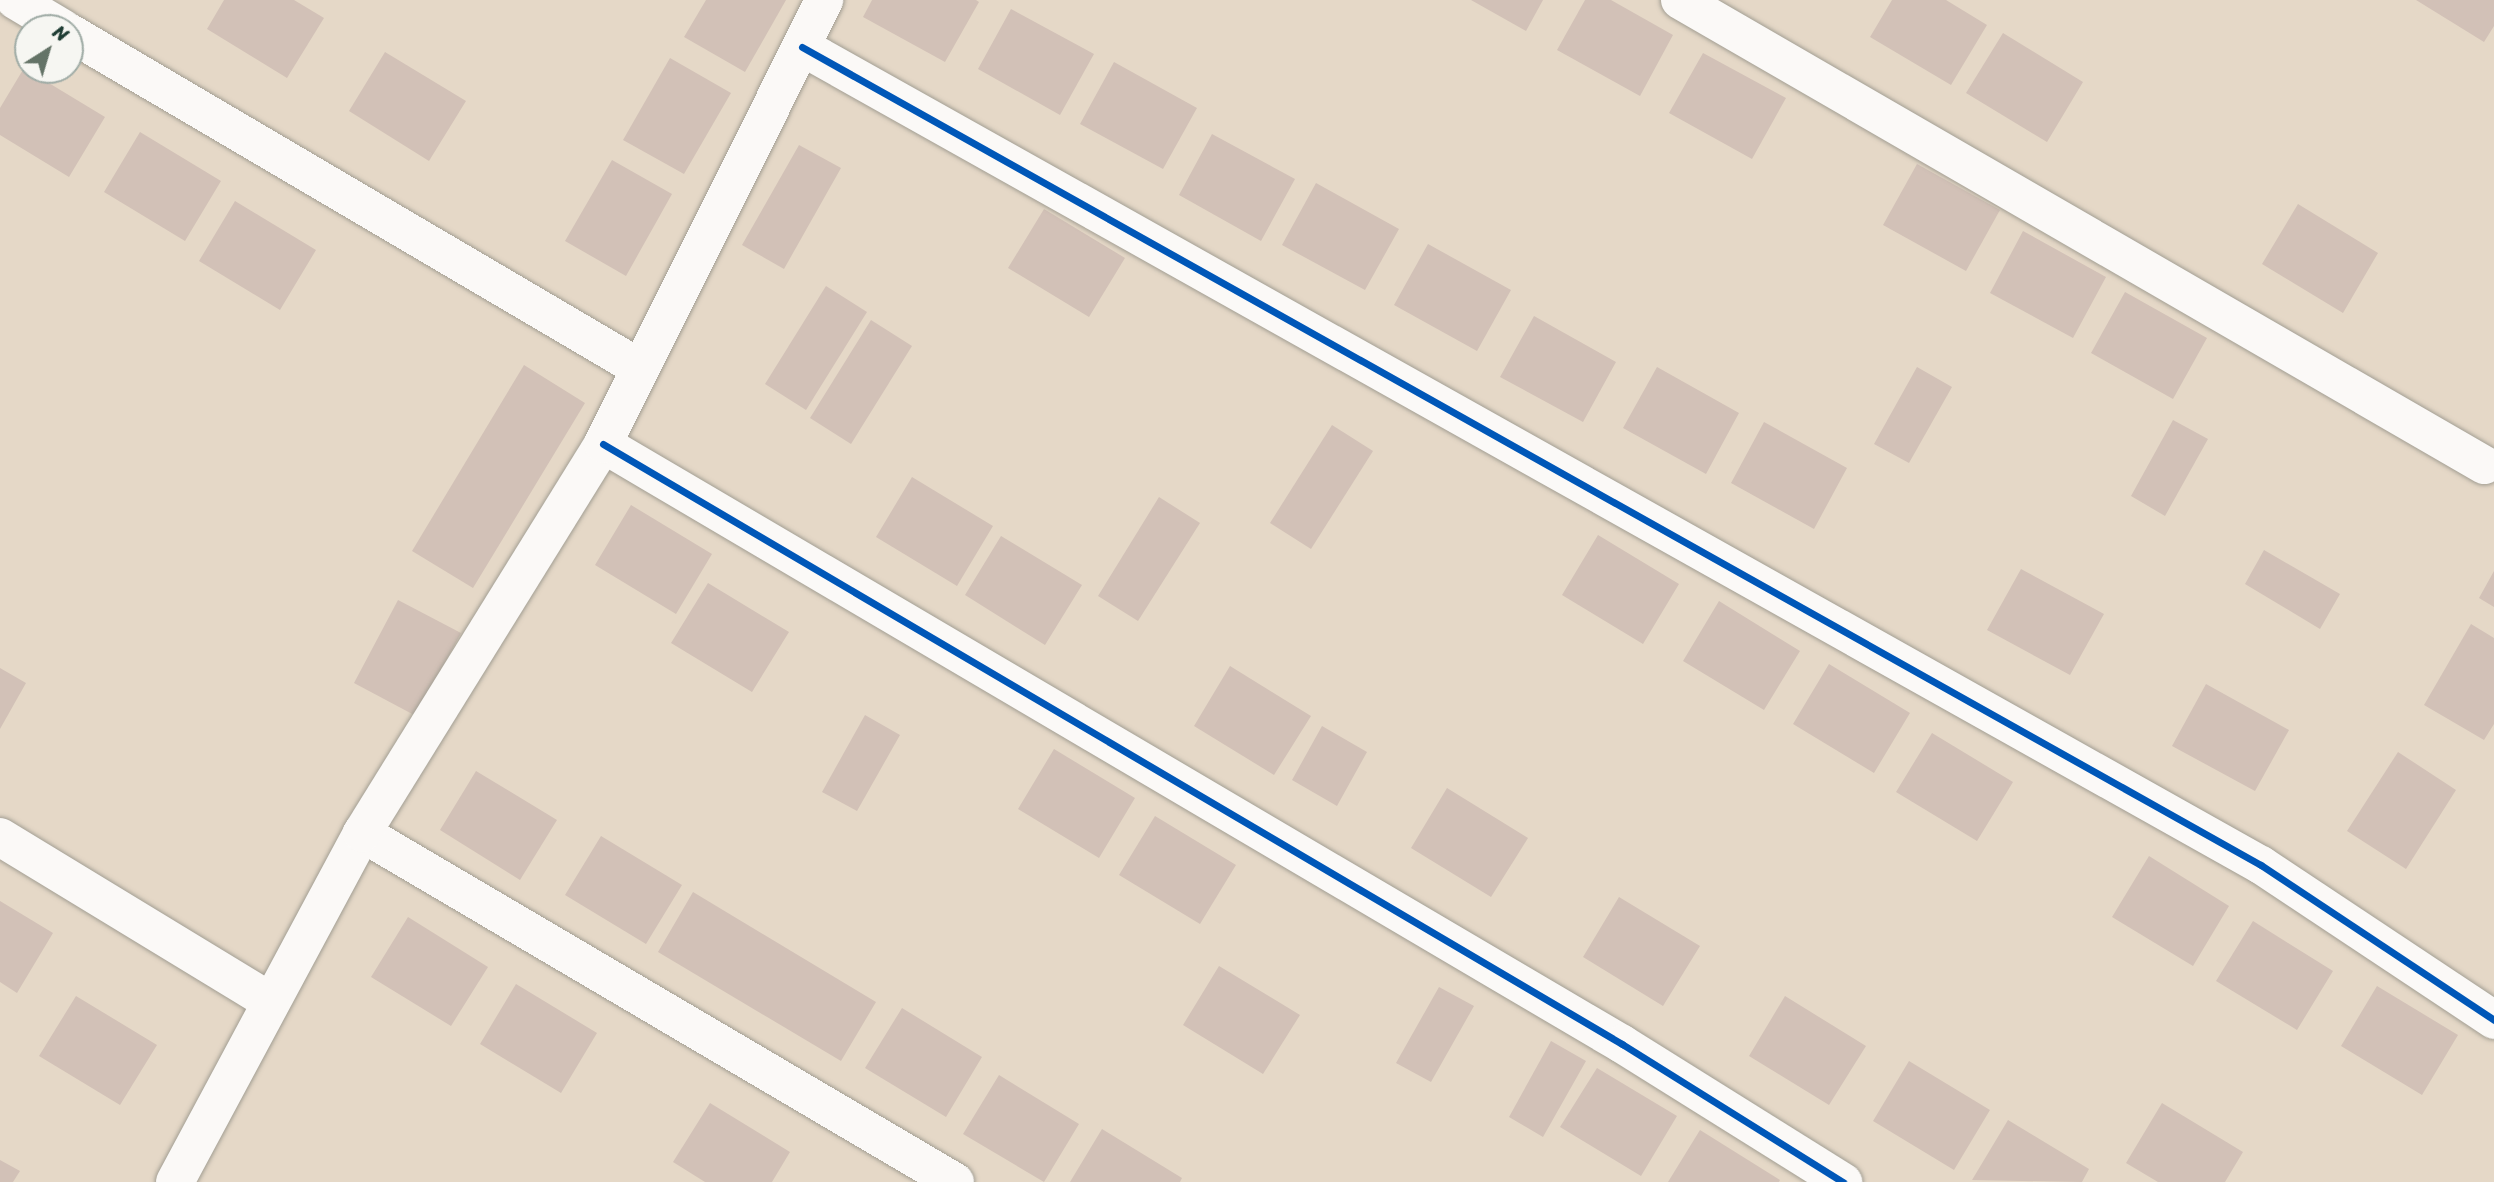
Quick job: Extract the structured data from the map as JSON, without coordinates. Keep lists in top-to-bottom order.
{
  "north": "top right"
}
